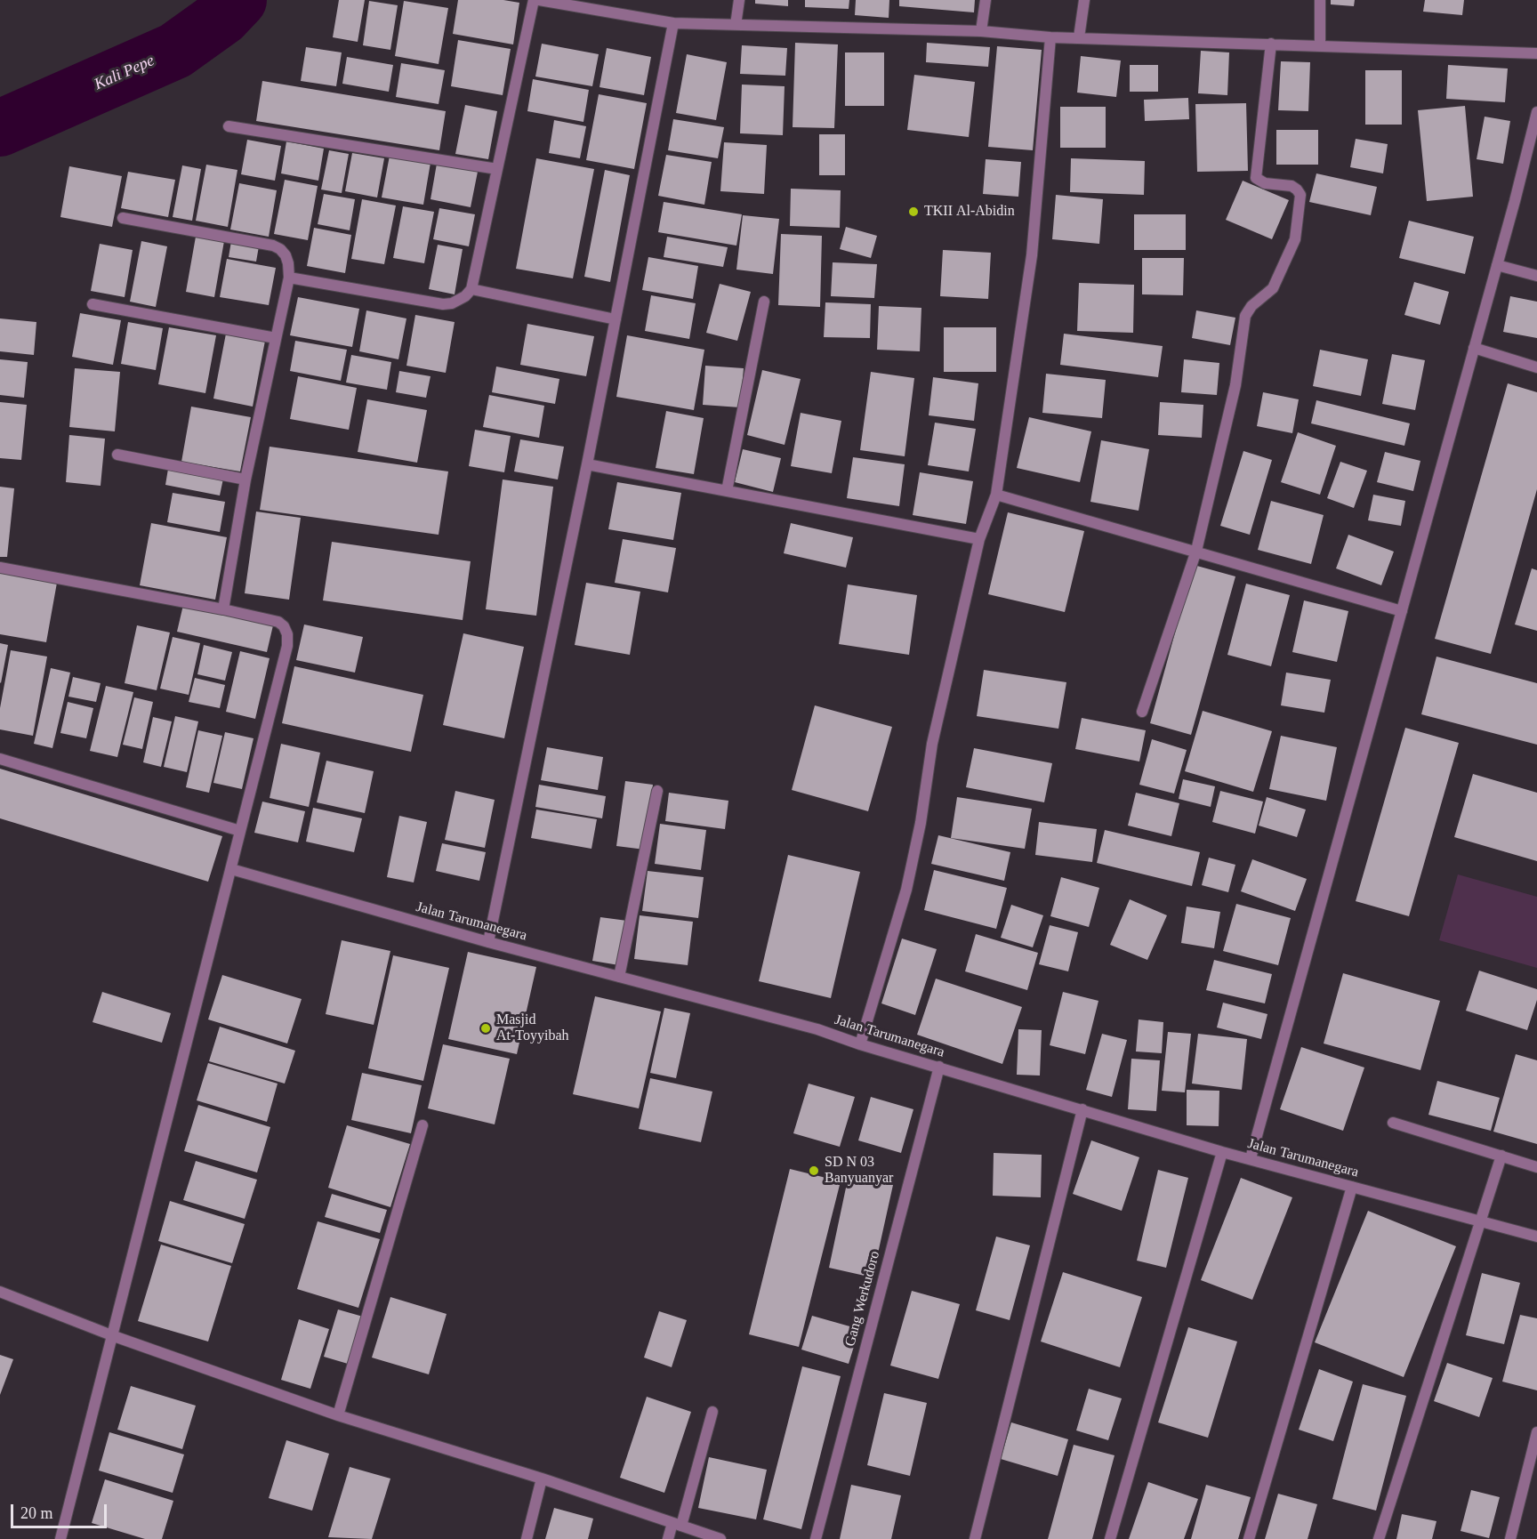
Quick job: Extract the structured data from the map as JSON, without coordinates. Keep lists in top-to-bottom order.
{
  "streets": {
    "street": ["Jalan Tarumanegara", "Gang Werkudoro"]
  },
  "crossings": [
    ["Jalan Tarumanegara", "Gang Werkudoro"]
  ],
  "water": ["Kali Pepe"],
  "places": ["TKII Al-Abidin", "Masjid At-Toyyibah", "SD N 03 Banyuanyar"],
  "scale_bar": "20 m"
}
